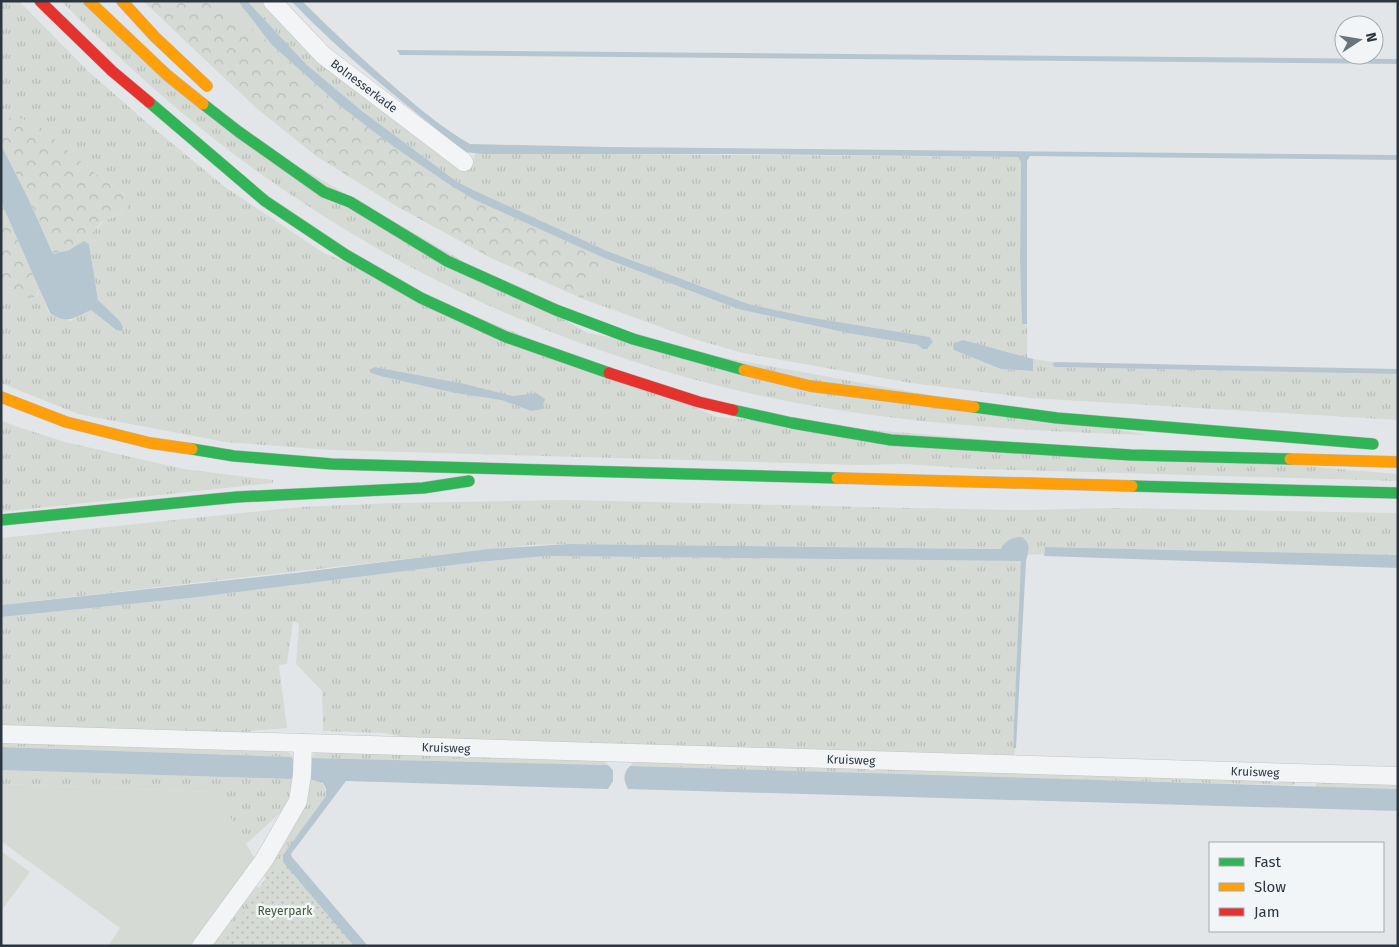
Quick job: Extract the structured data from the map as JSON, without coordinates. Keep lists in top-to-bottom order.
{
  "streets": {
    "street": ["Bolnesserkade", "Kruisweg"]
  },
  "parks": ["Reyerpark"],
  "legend": ["Fast", "Slow", "Jam"],
  "north": "right"
}
